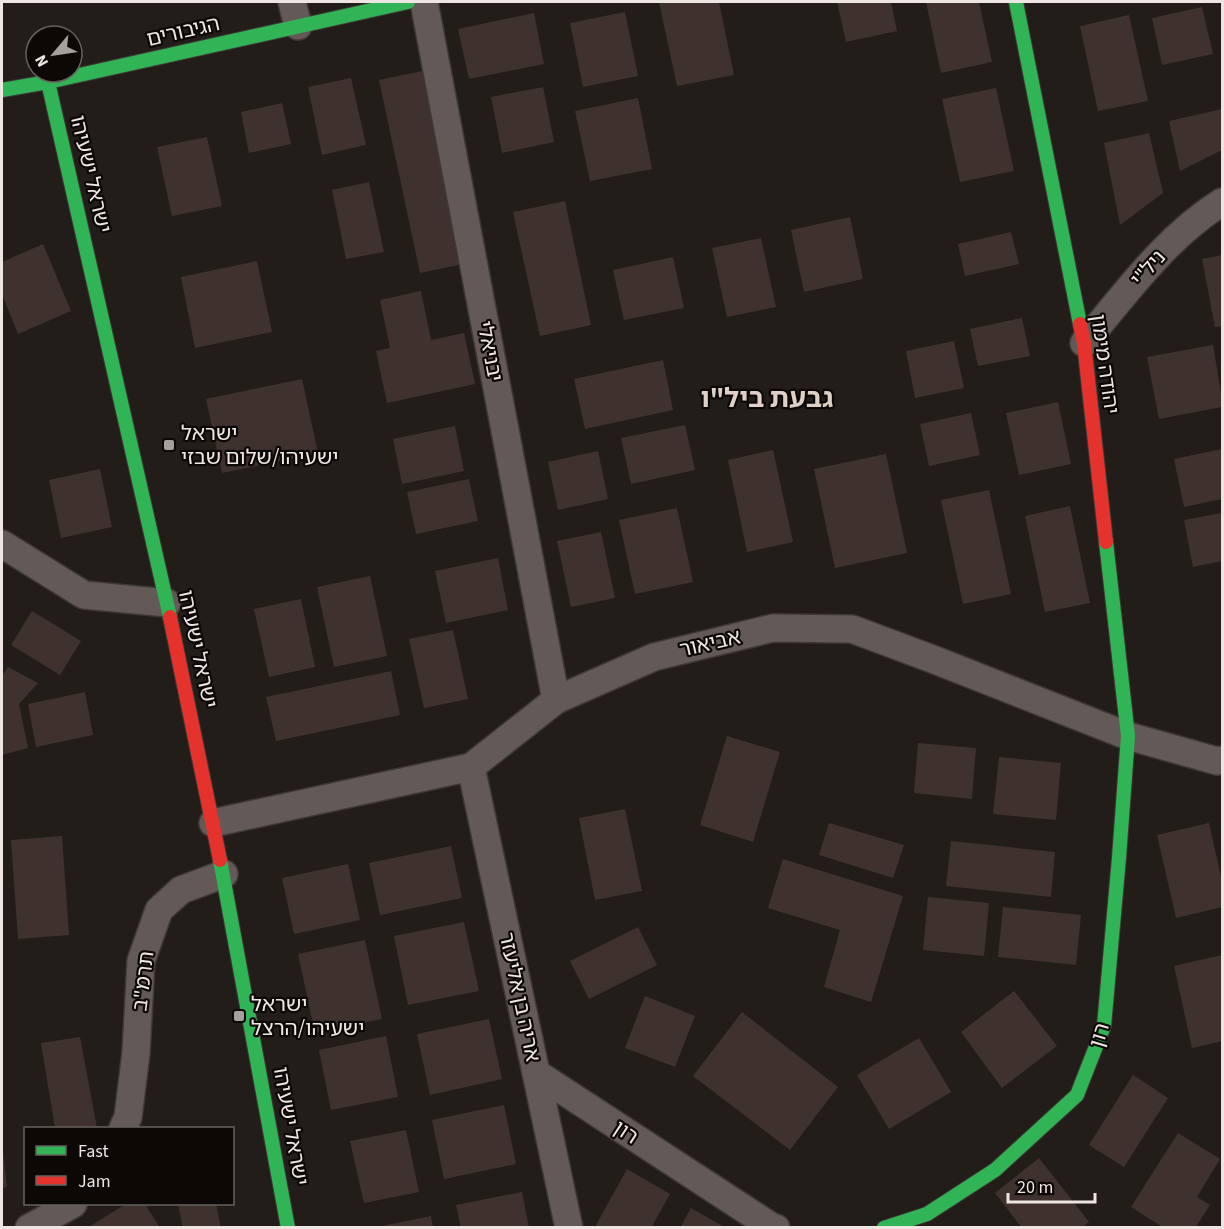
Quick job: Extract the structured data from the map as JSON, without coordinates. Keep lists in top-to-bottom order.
{
  "streets": {
    "street": [
      "הגיבורים",
      "ישראל ישעיהו",
      "ניל\"י",
      "יבניאלי",
      "יהודה מימון",
      "אביאור",
      "תרמ\"ב",
      "אריה בן אליעזר",
      "רון"
    ]
  },
  "crossings": [
    ["ישראל ישעיהו", "אביאור"],
    ["ישראל ישעיהו", "תרמ\"ב"],
    ["ניל\"י", "יהודה מימון"],
    ["יבניאלי", "אביאור"],
    ["יהודה מימון", "אביאור"],
    ["יהודה מימון", "רון"],
    ["אביאור", "אריה בן אליעזר"],
    ["אביאור", "רון"],
    ["אריה בן אליעזר", "רון"]
  ],
  "districts": ["גבעת ביל\"ו"],
  "places": {
    "transit": ["ישראל ישעיהו/שלום שבזי", "ישראל ישעיהו/הרצל"]
  },
  "legend": ["Fast", "Jam"],
  "scale_bar": "20 m",
  "north": "bottom left"
}
